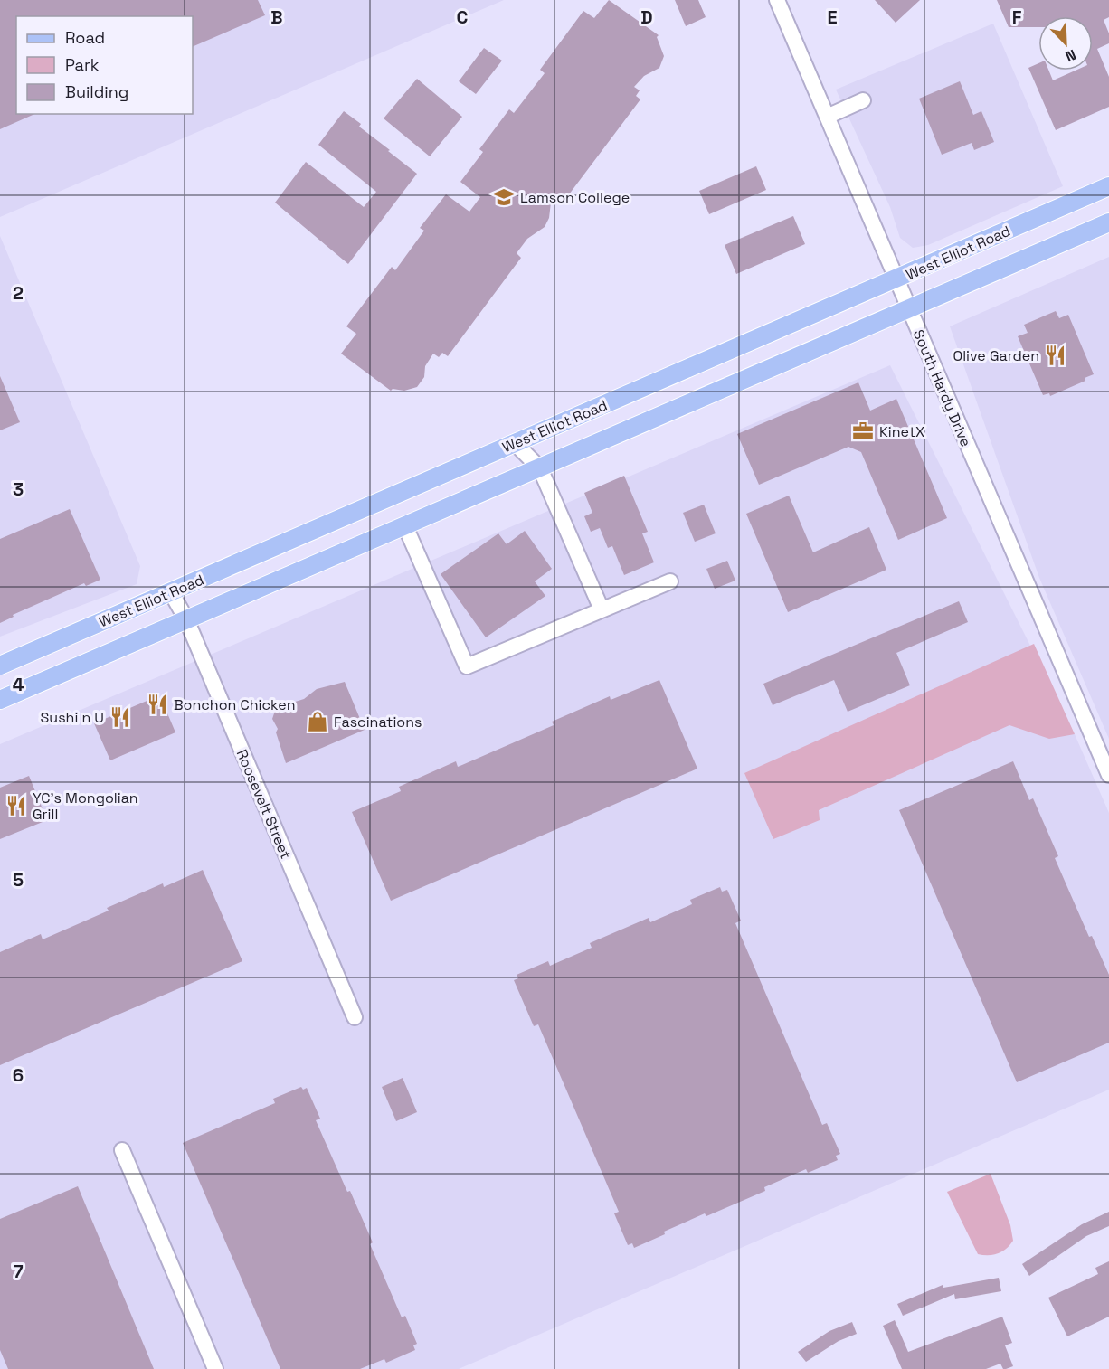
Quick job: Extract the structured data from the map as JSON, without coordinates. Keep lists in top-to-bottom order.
{
  "streets": {
    "main road": ["West Elliot Road"],
    "street": ["South Hardy Drive", "Roosevelt Street"]
  },
  "crossings": [
    ["West Elliot Road", "South Hardy Drive"],
    ["West Elliot Road", "Roosevelt Street"]
  ],
  "places": {
    "school or university": ["Lamson College"],
    "restaurant": [
      "Olive Garden",
      "Bonchon Chicken",
      "Sushi n U",
      "YC's Mongolian Grill"
    ],
    "office": ["KinetX"],
    "shop": ["Fascinations"]
  },
  "legend": ["Road", "Park", "Building"],
  "north": "bottom right",
  "grid": {
    "columns": [
      "B",
      "C",
      "D",
      "E",
      "F"
    ],
    "rows": [
      "2",
      "3",
      "4",
      "5",
      "6",
      "7"
    ]
  }
}
